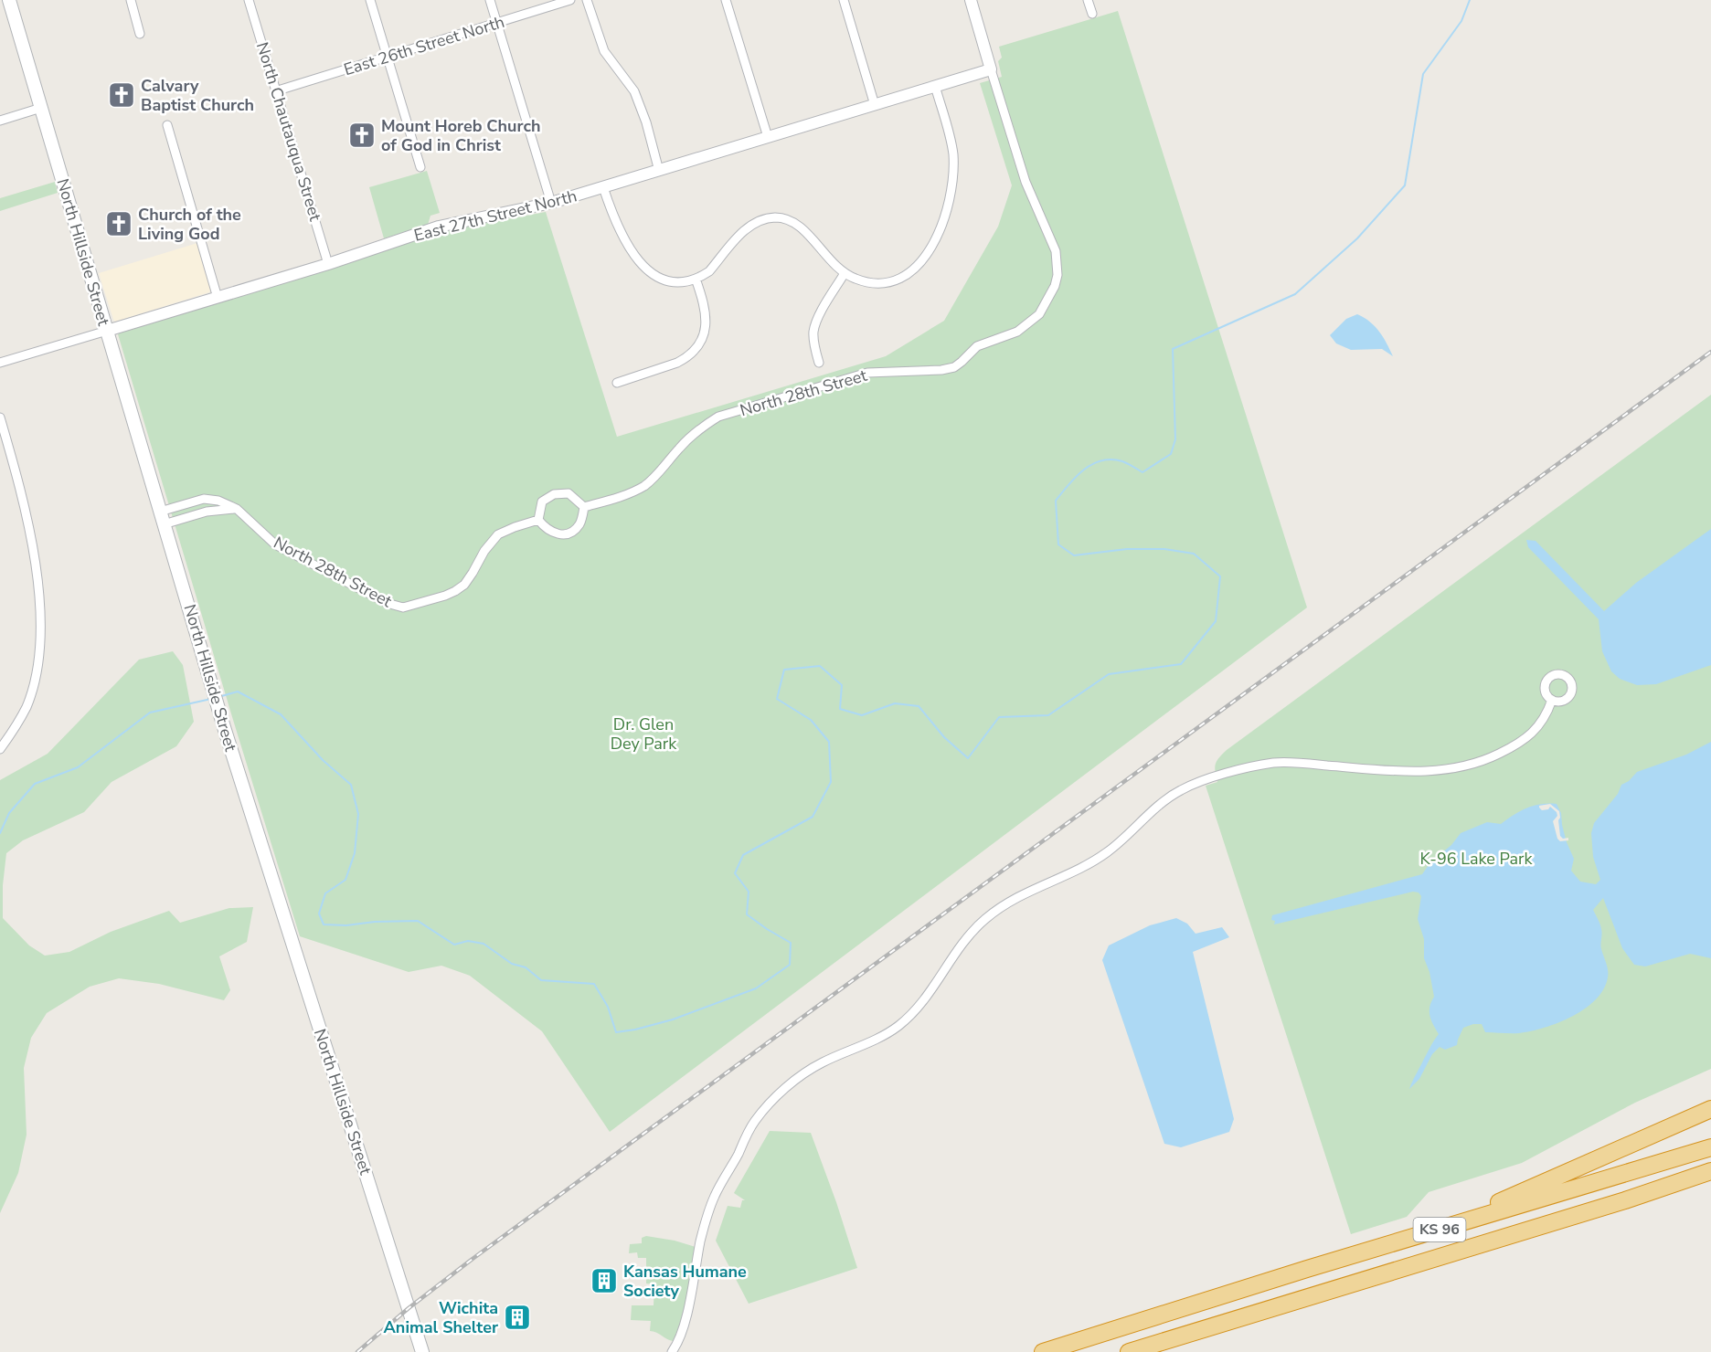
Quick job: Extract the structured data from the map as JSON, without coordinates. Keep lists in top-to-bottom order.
{
  "streets": {
    "highway": ["KS 96"],
    "main road": ["North Hillside Street"],
    "street": [
      "East 26th Street North",
      "North Chautauqua Street",
      "East 27th Street North",
      "North 28th Street"
    ]
  },
  "crossings": [
    ["East 26th Street North", "North Chautauqua Street"],
    ["North Chautauqua Street", "East 27th Street North"],
    ["East 27th Street North", "North Hillside Street"],
    ["East 27th Street North", "North 28th Street"],
    ["North Hillside Street", "North 28th Street"]
  ],
  "parks": ["Dr. Glen Dey Park", "K-96 Lake Park"],
  "places": {
    "church": ["Calvary Baptist Church", "Mount Horeb Church of God in Christ", "Church of the Living God"],
    "building": ["Kansas Humane Society", "Wichita Animal Shelter"]
  }
}
